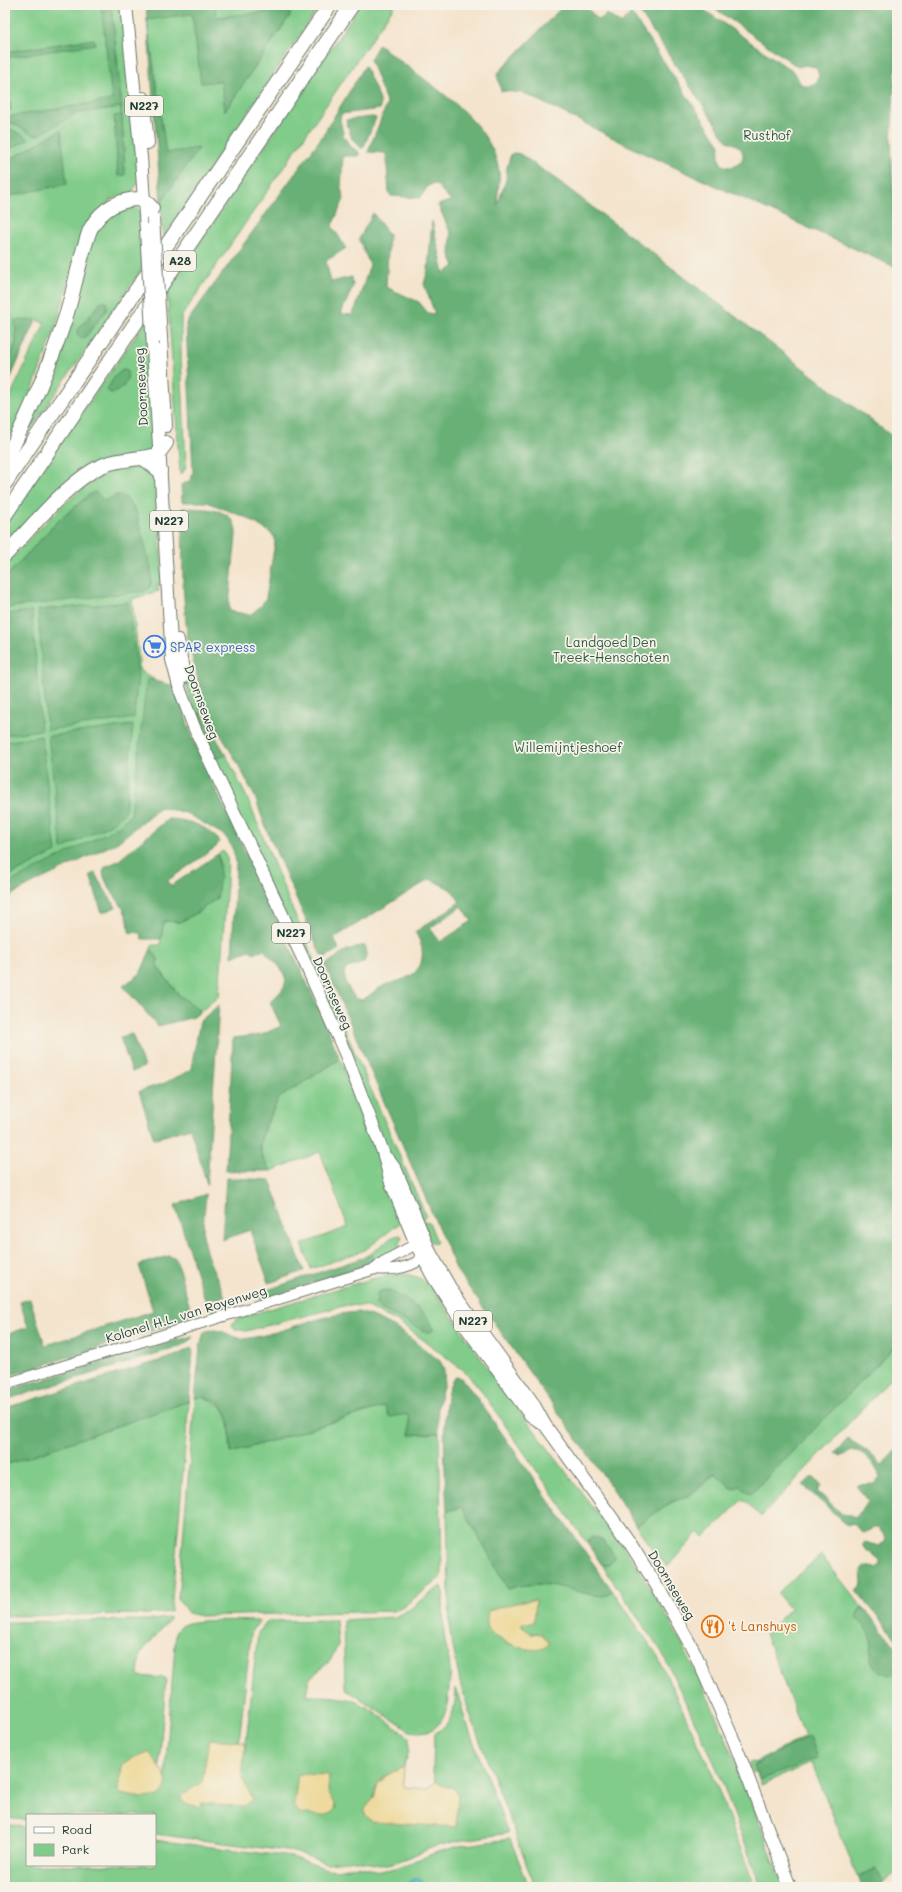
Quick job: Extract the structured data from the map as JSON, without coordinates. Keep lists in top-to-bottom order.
{
  "streets": {
    "highway": ["A28"],
    "main road": ["N227", "Doornseweg"],
    "street": ["Kolonel H.L. van Royenweg"]
  },
  "crossings": [
    ["Doornseweg", "Kolonel H.L. van Royenweg"]
  ],
  "parks": ["Rusthof", "Landgoed Den Treek-Henschoten", "Willemijntjeshoef"],
  "places": {
    "supermarket": ["SPAR express"],
    "restaurant": ["'t Lanshuys"]
  },
  "legend": ["Road", "Park"]
}
